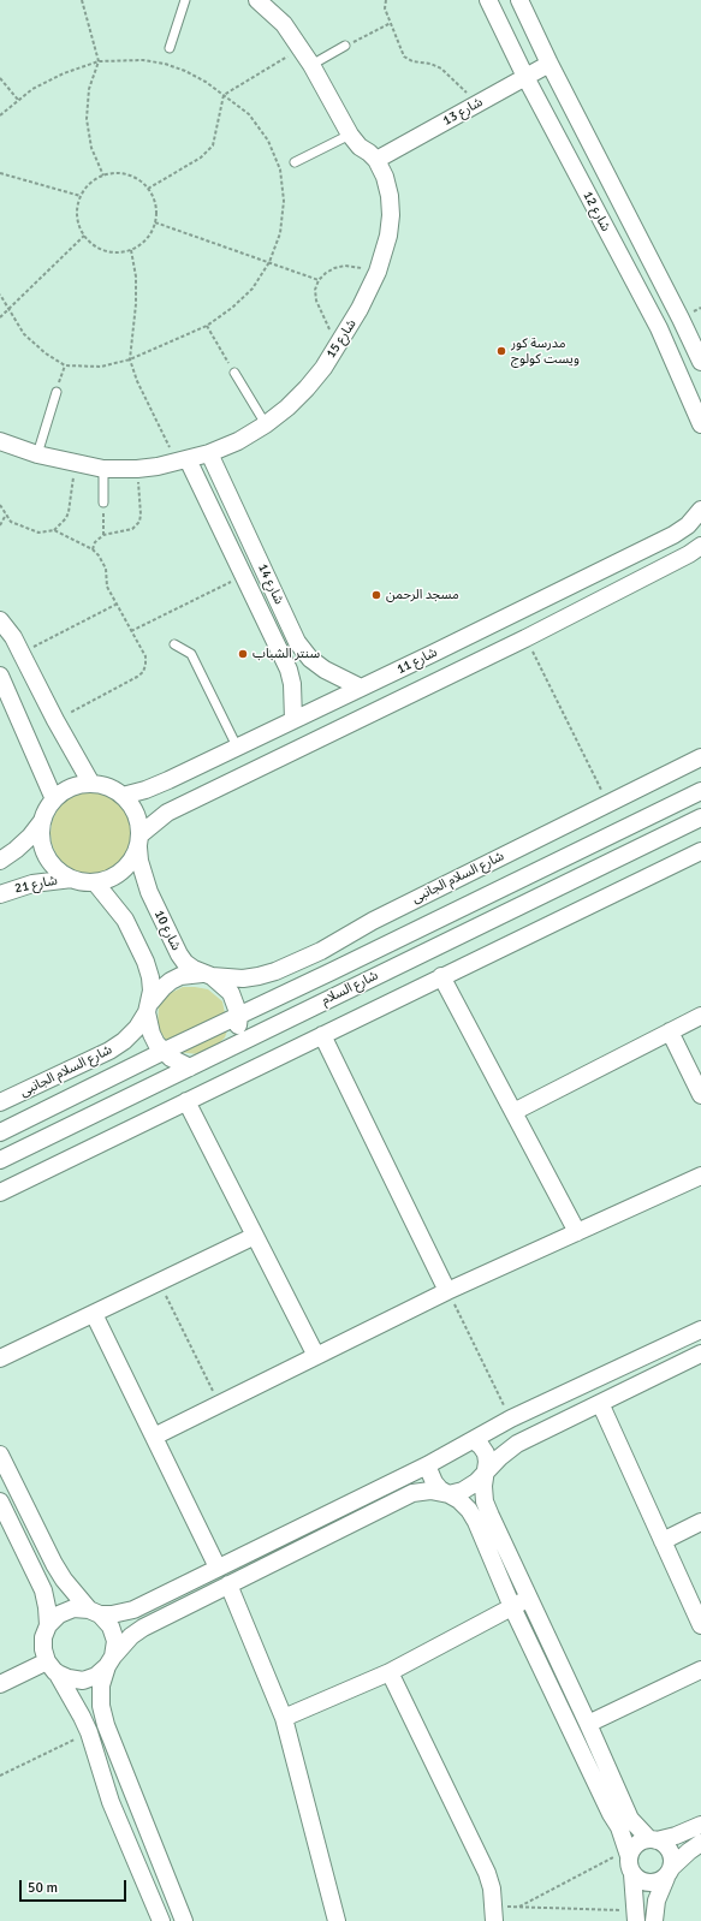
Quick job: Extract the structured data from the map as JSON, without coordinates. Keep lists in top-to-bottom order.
{
  "streets": {
    "street": [
      "شارع 13",
      "شارع 12",
      "شارع 15",
      "شارع 14",
      "شارع 11",
      "شارع السلام الجانبى",
      "شارع 21",
      "شارع 10",
      "شارع السلام"
    ]
  },
  "crossings": [
    ["شارع 13", "شارع 12"],
    ["شارع 13", "شارع 15"],
    ["شارع 15", "شارع 14"],
    ["شارع 14", "شارع 11"],
    ["شارع 11", "شارع 21"],
    ["شارع 11", "شارع 10"],
    ["شارع السلام الجانبى", "شارع 10"],
    ["شارع 21", "شارع 10"],
    ["شارع 10", "شارع السلام"]
  ],
  "places": ["مدرسة كور ويست كولوج", "مسجد الرحمن", "سنتر الشباب"],
  "scale_bar": "50 m"
}
